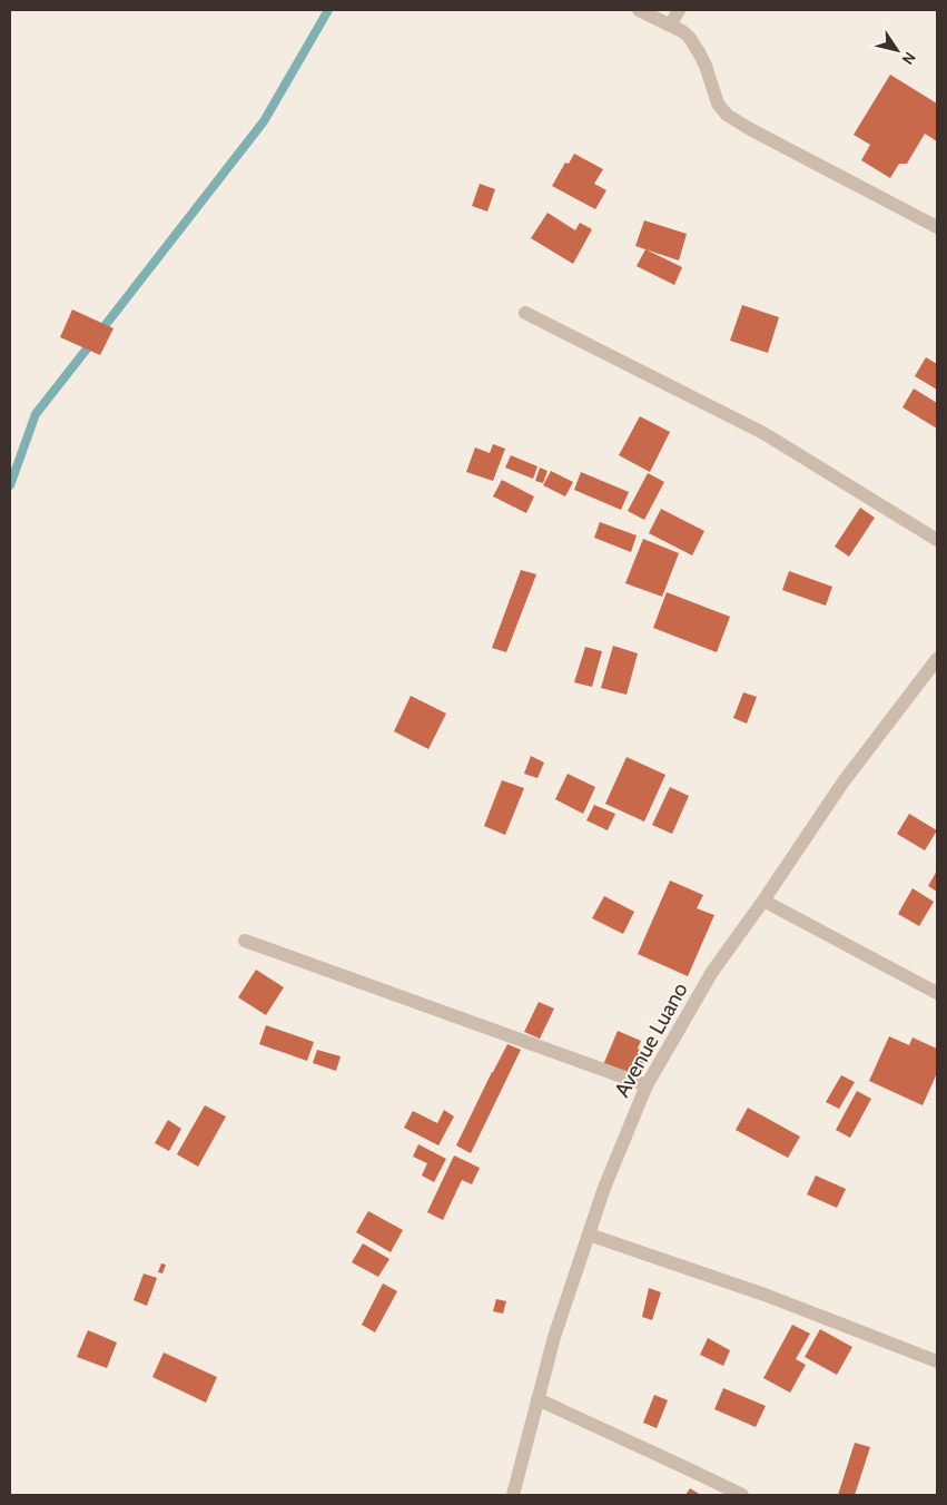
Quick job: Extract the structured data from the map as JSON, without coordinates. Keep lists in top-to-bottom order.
{
  "streets": {
    "street": ["Avenue Luano"]
  },
  "north": "bottom right"
}
